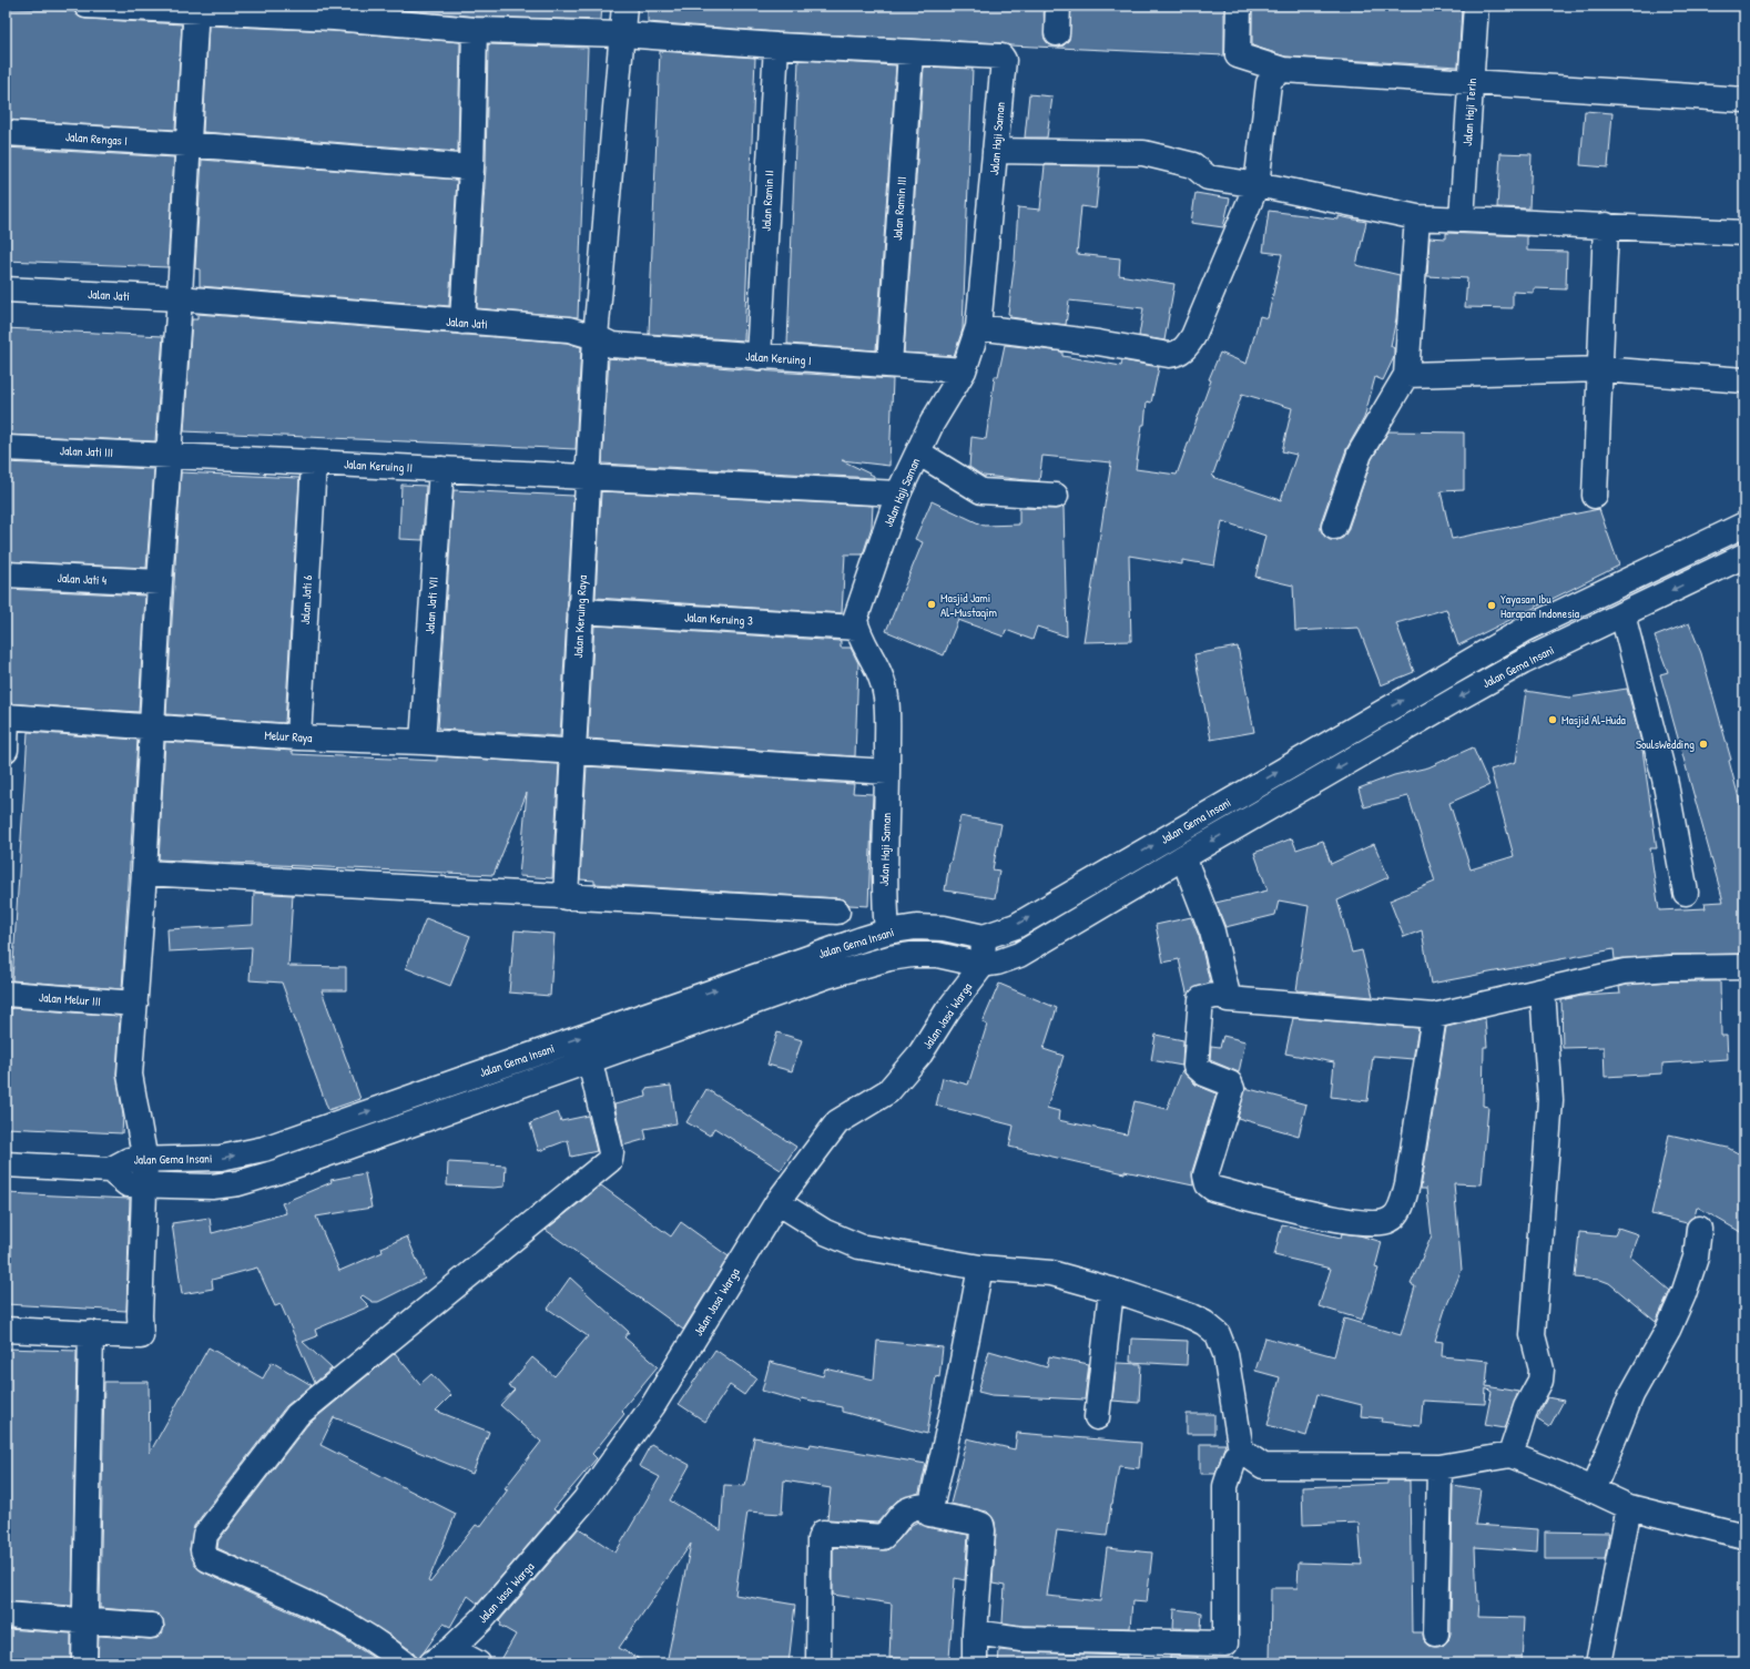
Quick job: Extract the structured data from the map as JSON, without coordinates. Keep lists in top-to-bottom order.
{
  "streets": {
    "street": [
      "Jalan Haji Terin",
      "Jalan Rengas I",
      "Jalan Haji Saman",
      "Jalan Ramin II",
      "Jalan Ramin III",
      "Jalan Jati",
      "Jalan Keruing I",
      "Jalan Jati III",
      "Jalan Keruing II",
      "Jalan Jati 4",
      "Jalan Jati 6",
      "Jalan Jati VII",
      "Jalan Keruing Raya",
      "Jalan Keruing 3",
      "Jalan Gema Insani",
      "Melur Raya",
      "Jalan Melur III",
      "Jalan Jasa' Warga"
    ]
  },
  "crossings": [
    ["Jalan Haji Saman", "Jalan Ramin III"],
    ["Jalan Haji Saman", "Jalan Keruing I"],
    ["Jalan Haji Saman", "Jalan Keruing II"],
    ["Jalan Haji Saman", "Jalan Keruing 3"],
    ["Jalan Haji Saman", "Jalan Gema Insani"],
    ["Jalan Haji Saman", "Melur Raya"],
    ["Jalan Ramin II", "Jalan Keruing I"],
    ["Jalan Ramin III", "Jalan Keruing I"],
    ["Jalan Jati", "Jalan Keruing I"],
    ["Jalan Jati", "Jalan Keruing Raya"],
    ["Jalan Keruing I", "Jalan Keruing Raya"],
    ["Jalan Jati III", "Jalan Keruing II"],
    ["Jalan Keruing II", "Jalan Jati 6"],
    ["Jalan Keruing II", "Jalan Jati VII"],
    ["Jalan Keruing II", "Jalan Keruing Raya"],
    ["Jalan Jati 6", "Melur Raya"],
    ["Jalan Jati VII", "Melur Raya"],
    ["Jalan Keruing Raya", "Jalan Keruing 3"],
    ["Jalan Keruing Raya", "Melur Raya"],
    ["Jalan Gema Insani", "Jalan Jasa' Warga"]
  ],
  "places": [
    "Masjid Jami Al-Mustaqim",
    "Yayasan Ibu Harapan Indonesia",
    "Masjid Al-Huda",
    "SoulsWedding"
  ]
}
